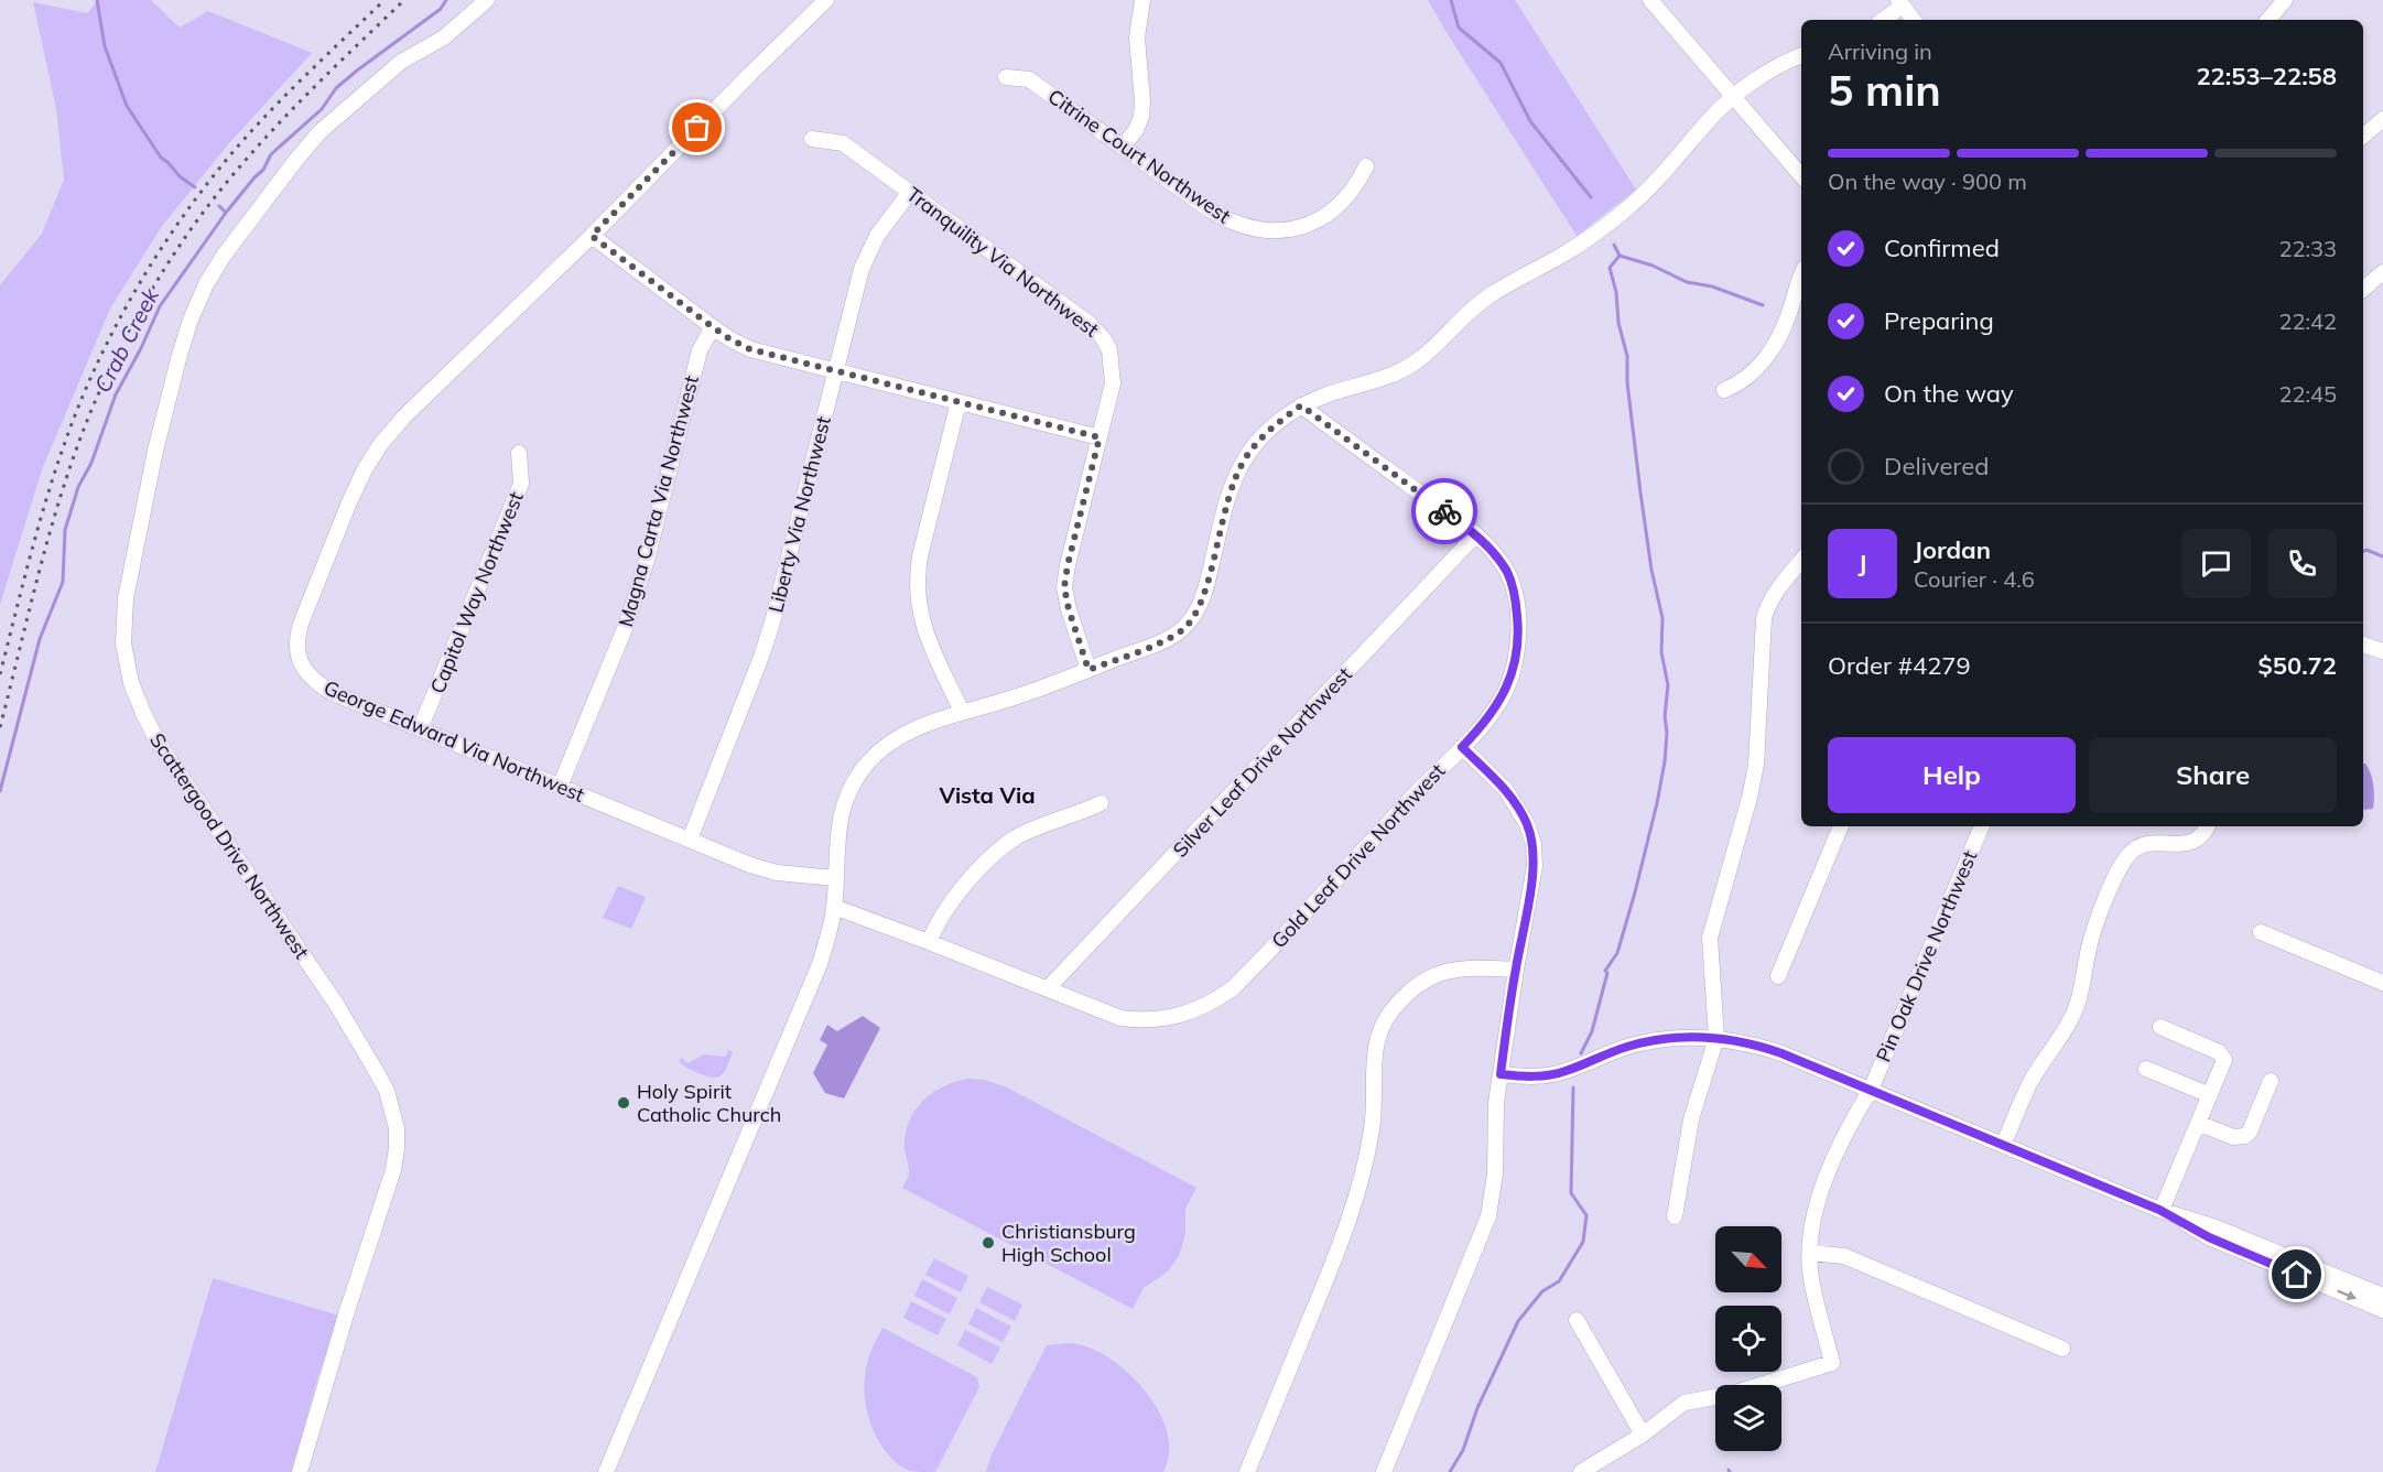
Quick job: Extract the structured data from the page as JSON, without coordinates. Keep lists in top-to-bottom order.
{
  "streets": {
    "street": [
      "Citrine Court Northwest",
      "Tranquility Via Northwest",
      "Magna Carta Via Northwest",
      "Liberty Via Northwest",
      "Capitol Way Northwest",
      "George Edward Via Northwest",
      "Silver Leaf Drive Northwest",
      "Scattergood Drive Northwest",
      "Gold Leaf Drive Northwest",
      "Pin Oak Drive Northwest"
    ]
  },
  "crossings": [
    ["Tranquility Via Northwest", "Liberty Via Northwest"],
    ["Magna Carta Via Northwest", "George Edward Via Northwest"],
    ["Liberty Via Northwest", "George Edward Via Northwest"],
    ["Capitol Way Northwest", "George Edward Via Northwest"],
    ["Silver Leaf Drive Northwest", "Gold Leaf Drive Northwest"]
  ],
  "districts": ["Vista Via"],
  "water": ["Crab Creek"],
  "places": ["Holy Spirit Catholic Church", "Christiansburg High School"],
  "north": "bottom right",
  "page": {
    "heading": ["5 min", "Arriving in", "22:53–22:58"],
    "panel": [
      "Jordan",
      "Courier · 4.6",
      "Order #4279",
      "$50.72"
    ],
    "bar": "On the way · 900 m",
    "list": [
      ["Confirmed", "22:33"],
      ["Preparing", "22:42"],
      ["On the way", "22:45"],
      "Delivered"
    ],
    "round": "J",
    "buttons": ["Help", "Share"]
  }
}
